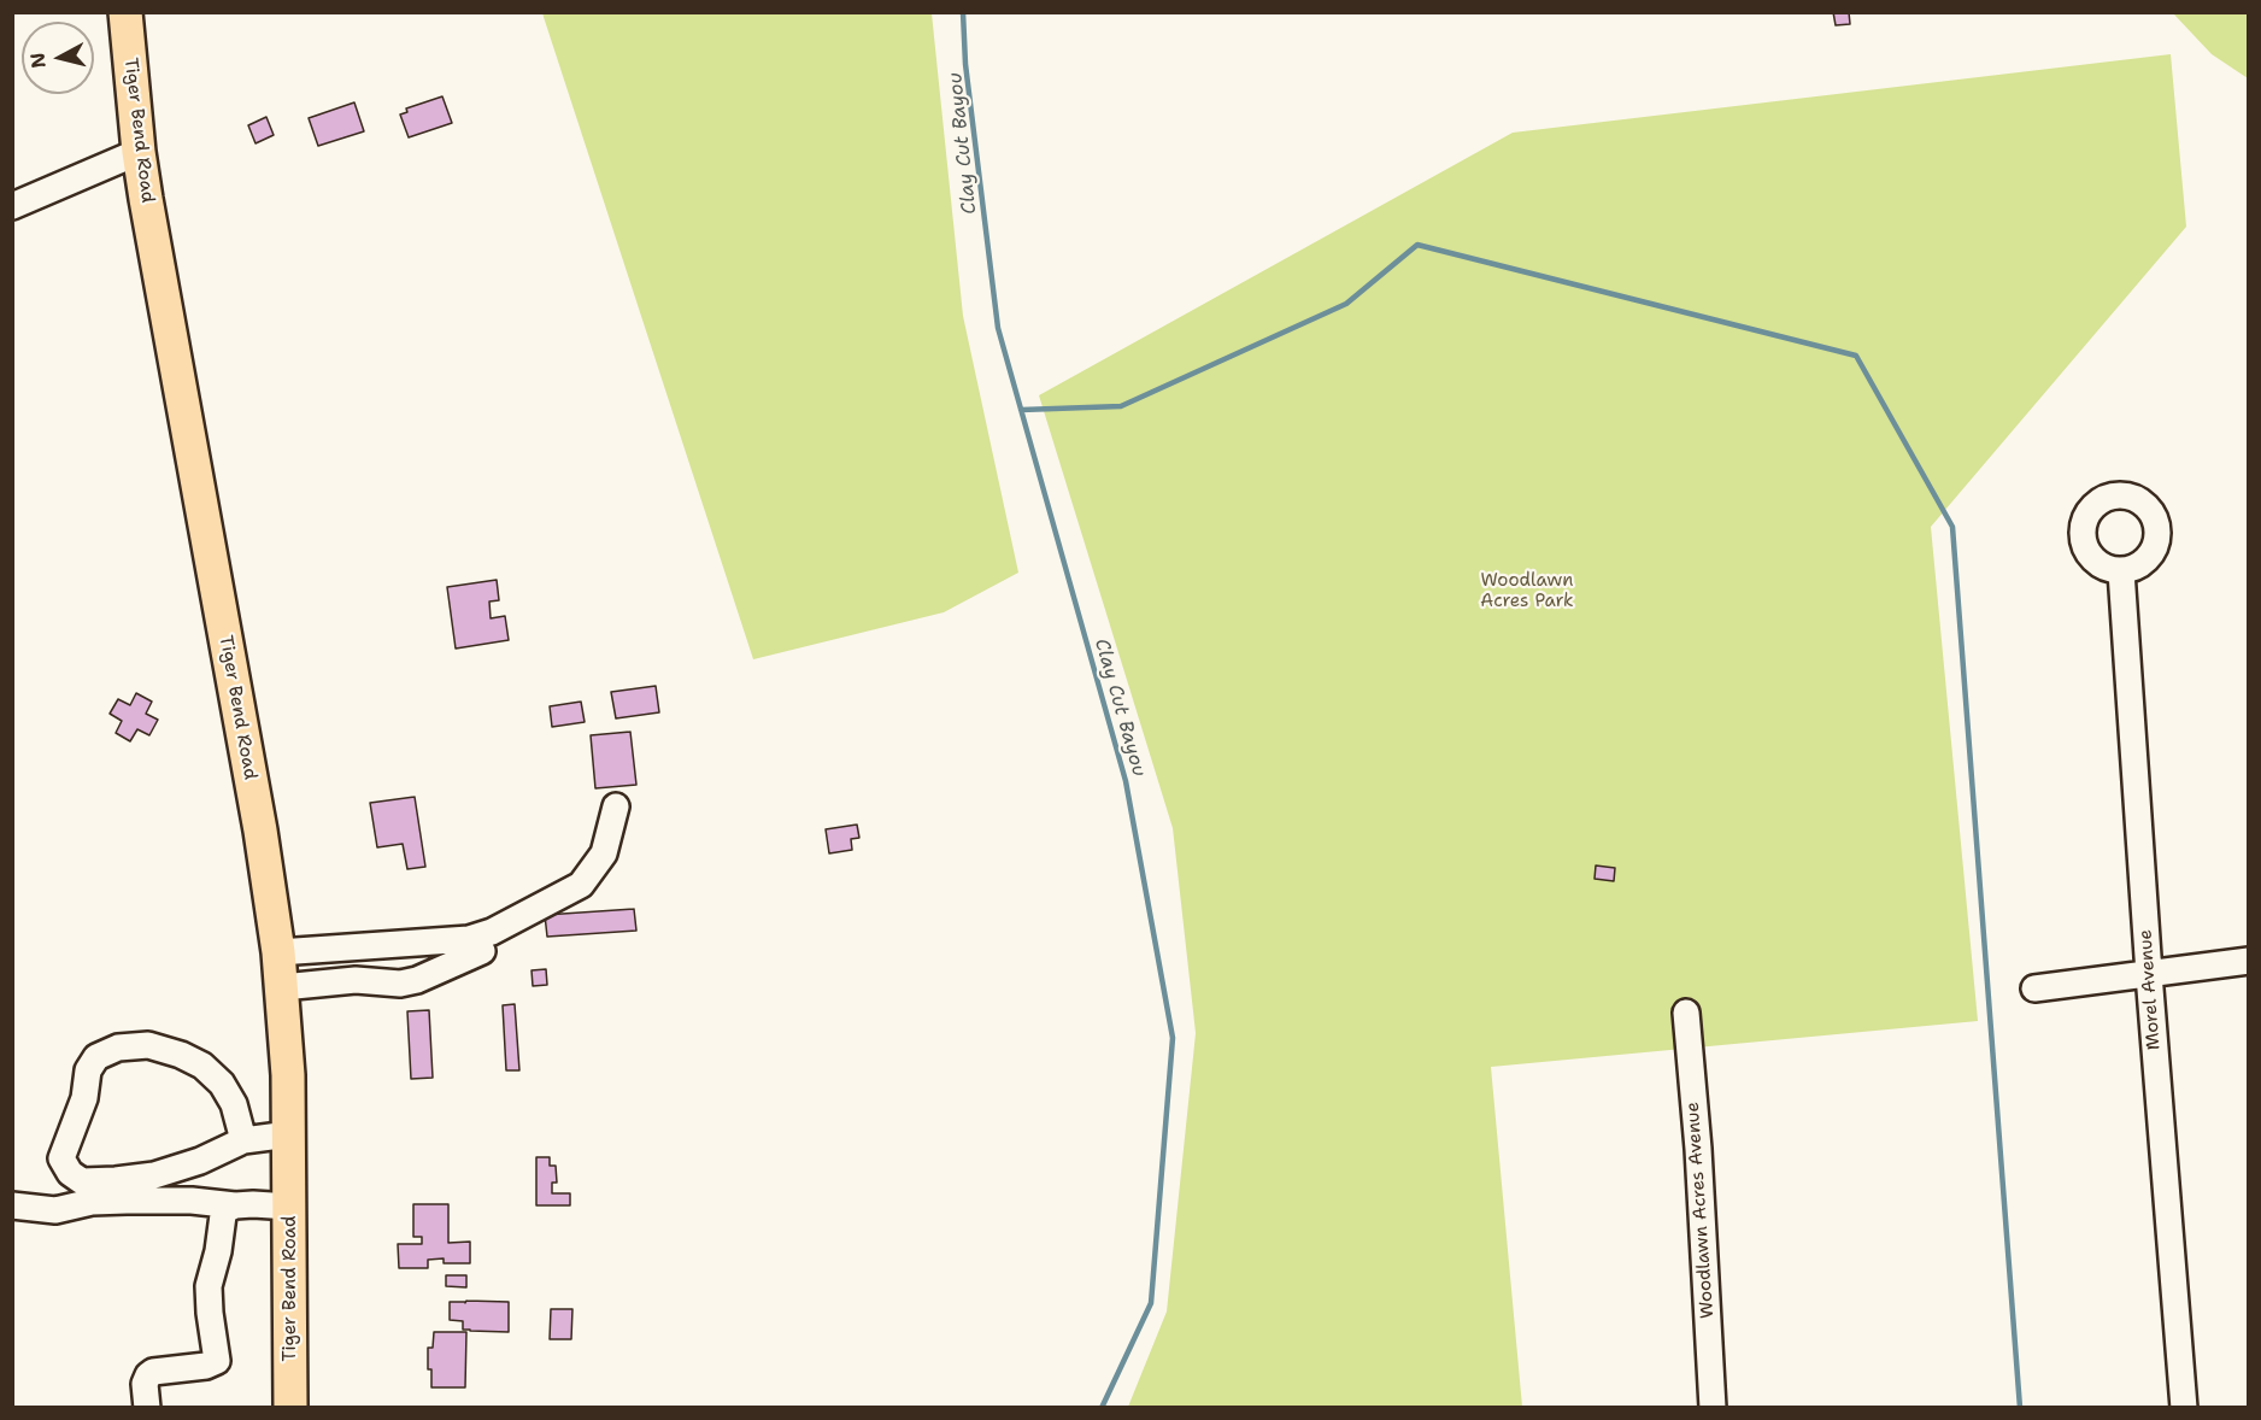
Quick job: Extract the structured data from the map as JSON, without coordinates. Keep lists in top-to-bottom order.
{
  "streets": {
    "main road": ["Tiger Bend Road"],
    "street": ["Morel Avenue", "Woodlawn Acres Avenue"]
  },
  "water": ["Clay Cut Bayou"],
  "parks": ["Woodlawn Acres Park"],
  "north": "left"
}
